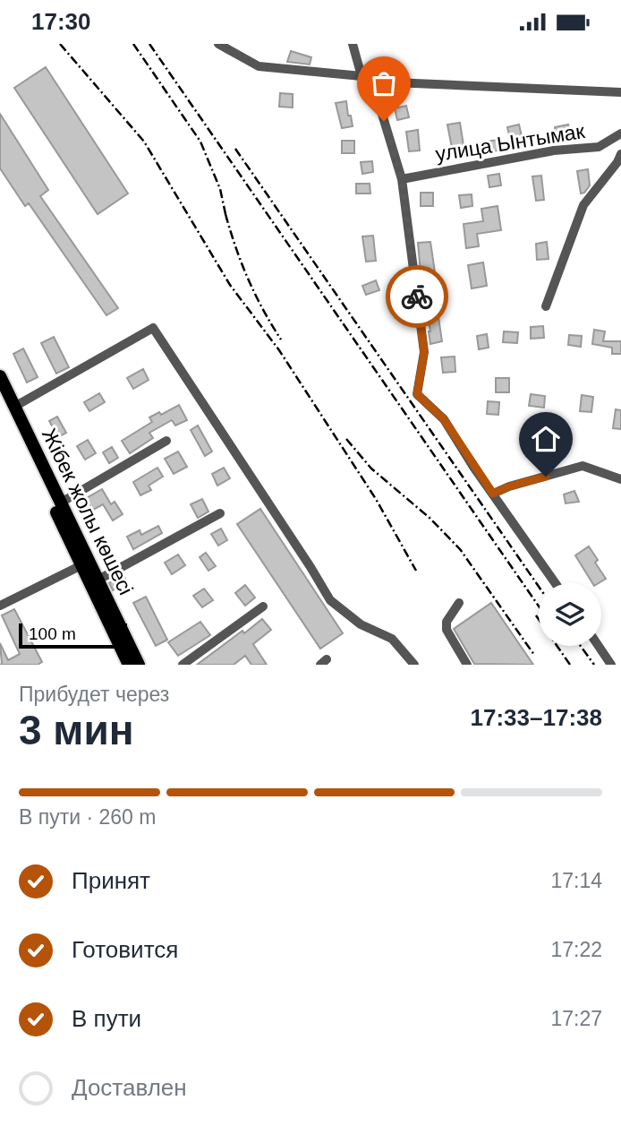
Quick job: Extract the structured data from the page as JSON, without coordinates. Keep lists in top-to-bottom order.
{
  "streets": {
    "main road": ["Жібек жолы көшесі"],
    "street": ["улица Ынтымак"]
  },
  "scale_bar": "100 m",
  "page": {
    "status": "17:30",
    "scale": "100 m",
    "heading": ["3 мин", "Прибудет через", "17:33–17:38"],
    "bar": "В пути · 260 m",
    "list": [
      ["Принят", "17:14"],
      ["Готовится", "17:22"],
      ["В пути", "17:27"],
      "Доставлен"
    ]
  }
}
